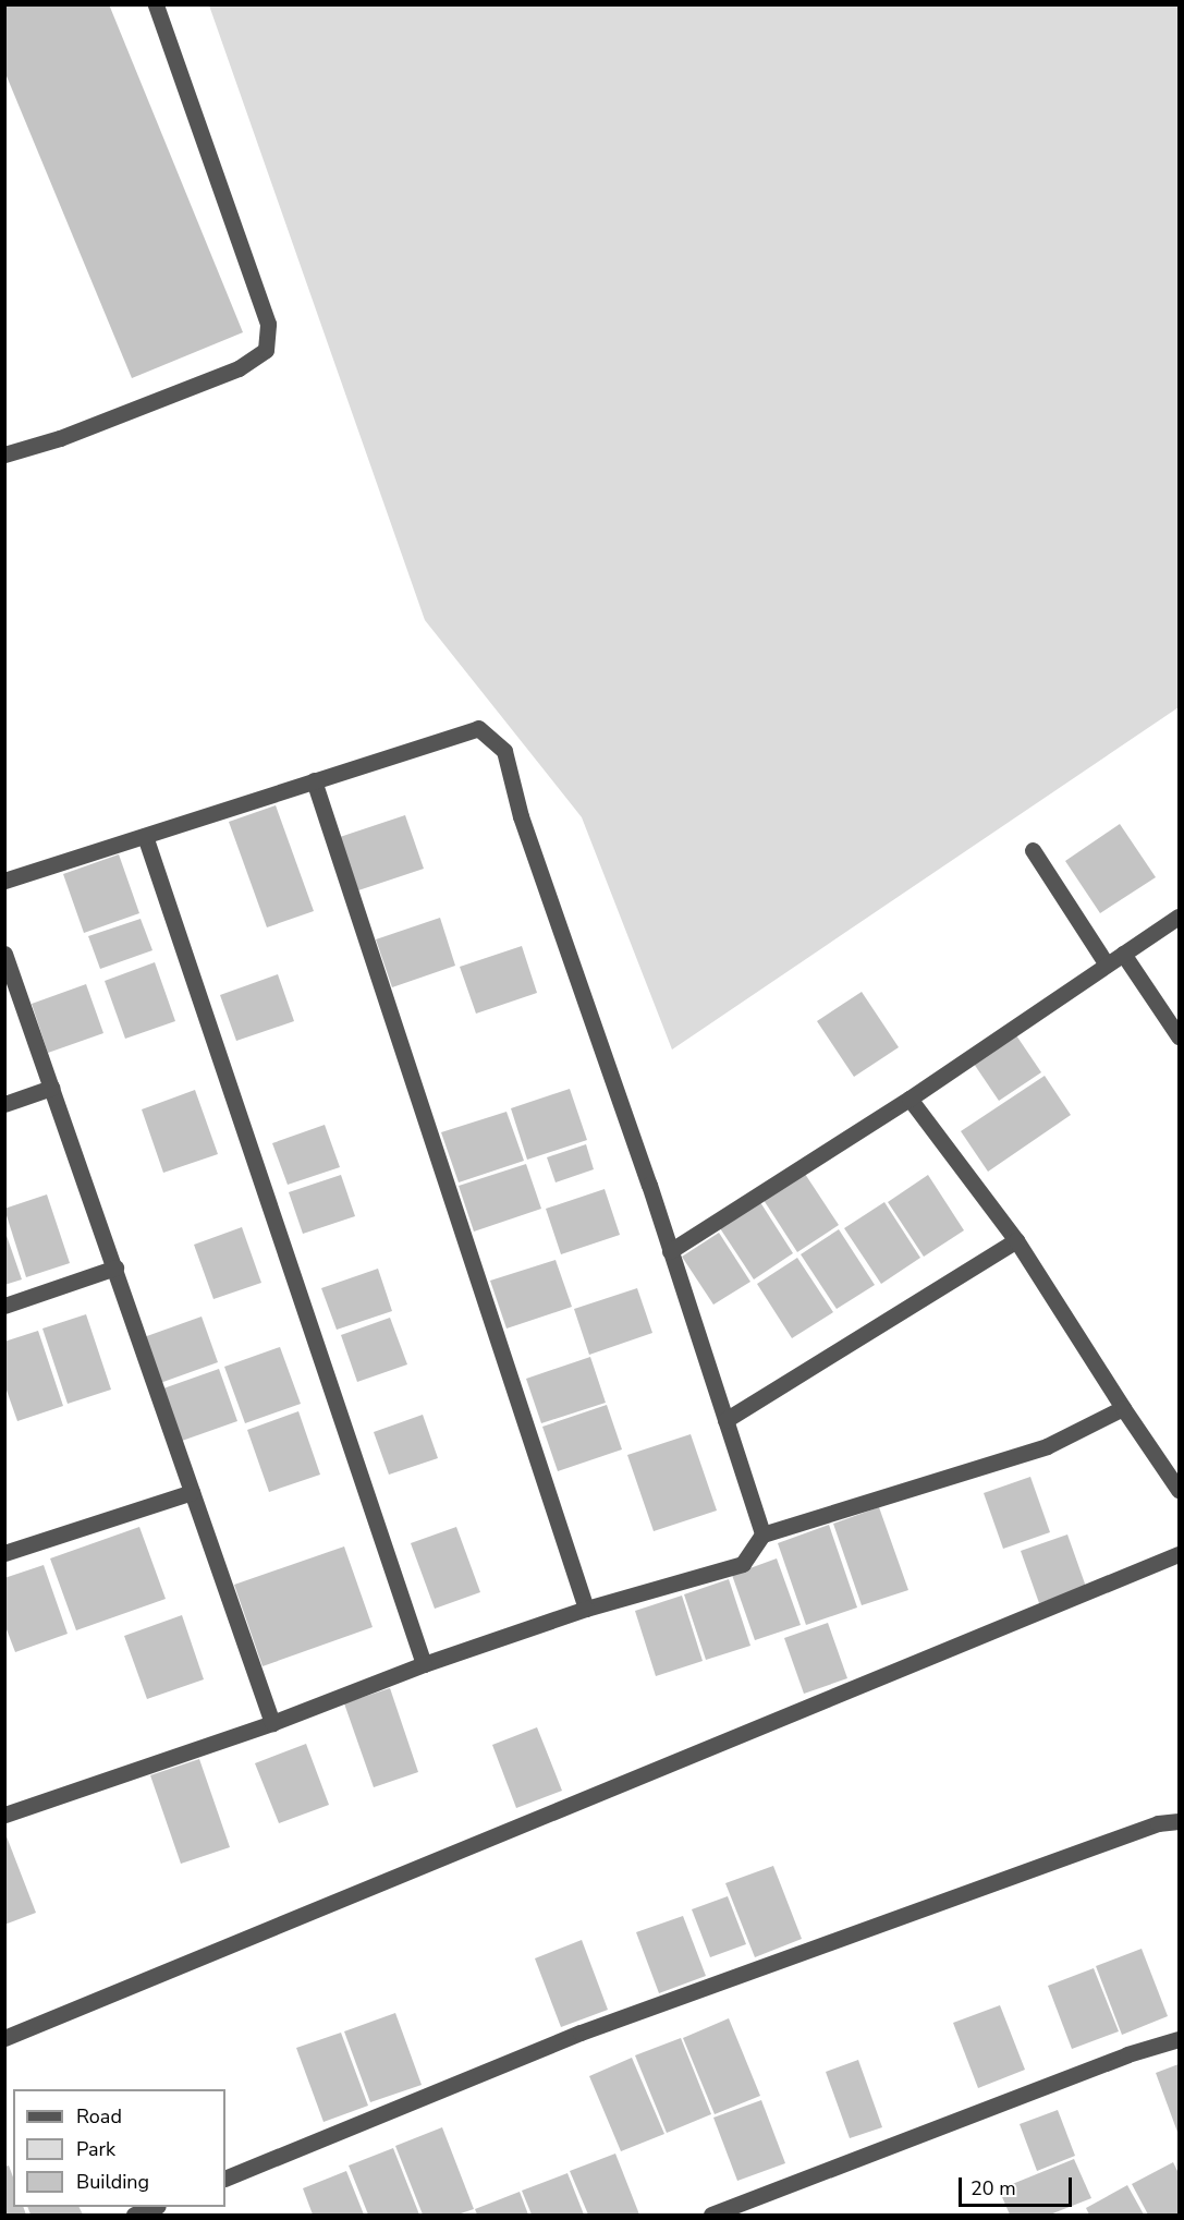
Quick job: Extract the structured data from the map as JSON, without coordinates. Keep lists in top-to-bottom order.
{
  "legend": ["Road", "Park", "Building"],
  "scale_bar": "20 m"
}
